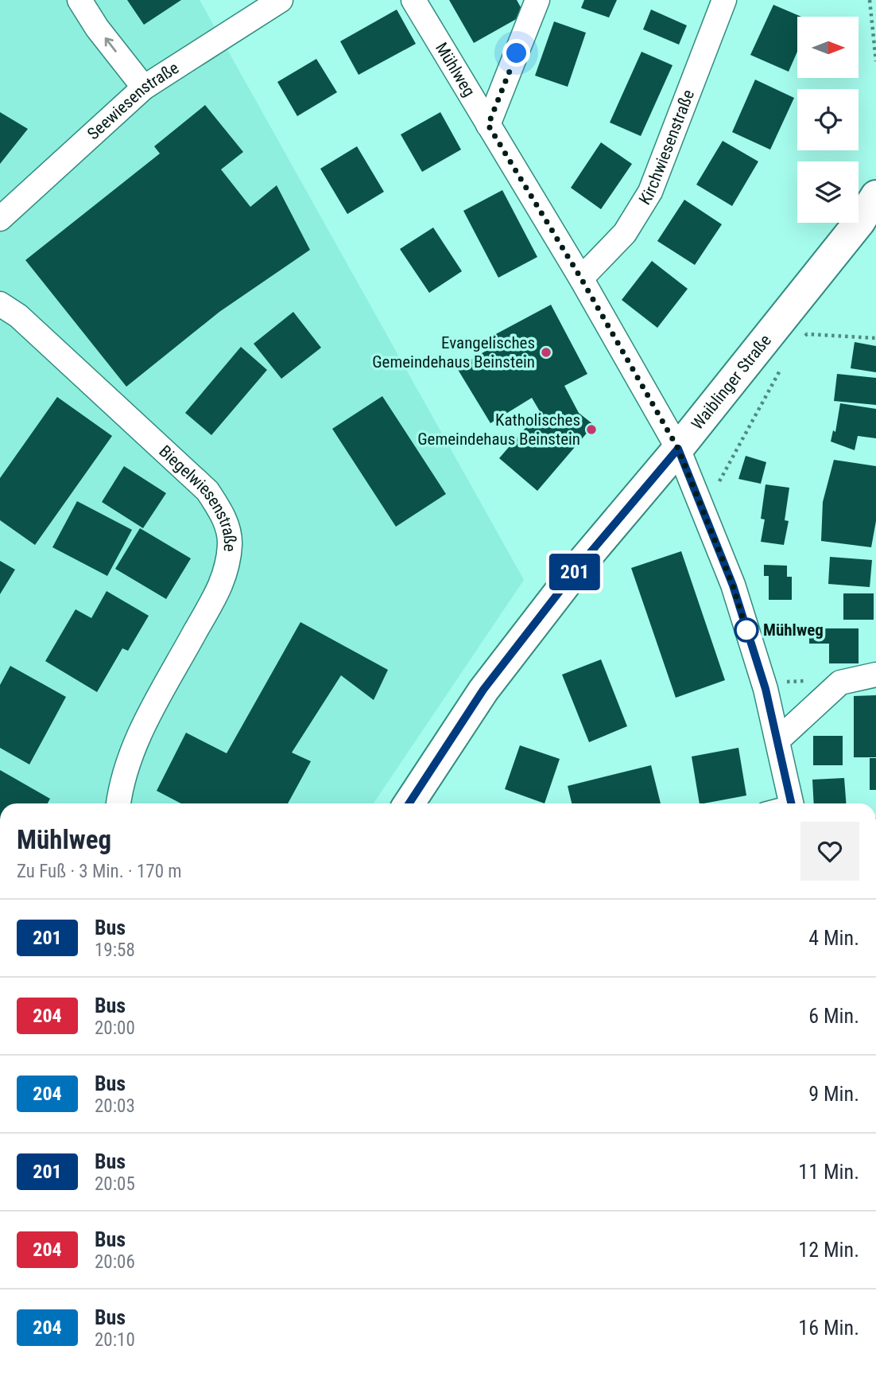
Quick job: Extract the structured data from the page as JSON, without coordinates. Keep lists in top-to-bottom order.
{
  "streets": {
    "street": [
      "Mühlweg",
      "Seewiesenstraße",
      "Kirchwiesenstraße",
      "Waiblinger Straße",
      "Biegelwiesenstraße"
    ]
  },
  "crossings": [
    ["Mühlweg", "Kirchwiesenstraße"],
    ["Mühlweg", "Waiblinger Straße"]
  ],
  "places": ["Evangelisches Gemeindehaus Beinstein", "Katholisches Gemeindehaus Beinstein", "Mühlweg"],
  "lines": ["bus line 201"],
  "north": "right",
  "page": {
    "on_map": "201",
    "heading": ["Mühlweg", "Zu Fuß · 3 Min. · 170 m"],
    "list": [
      {
        "mark": "201",
        "name": "Bus",
        "note": "19:58",
        "value": "4 Min."
      },
      {
        "mark": "204",
        "name": "Bus",
        "note": "20:00",
        "value": "6 Min."
      },
      {
        "mark": "204",
        "name": "Bus",
        "note": "20:03",
        "value": "9 Min."
      },
      {
        "mark": "201",
        "name": "Bus",
        "note": "20:05",
        "value": "11 Min."
      },
      {
        "mark": "204",
        "name": "Bus",
        "note": "20:06",
        "value": "12 Min."
      },
      {
        "mark": "204",
        "name": "Bus",
        "note": "20:10",
        "value": "16 Min."
      }
    ]
  }
}
